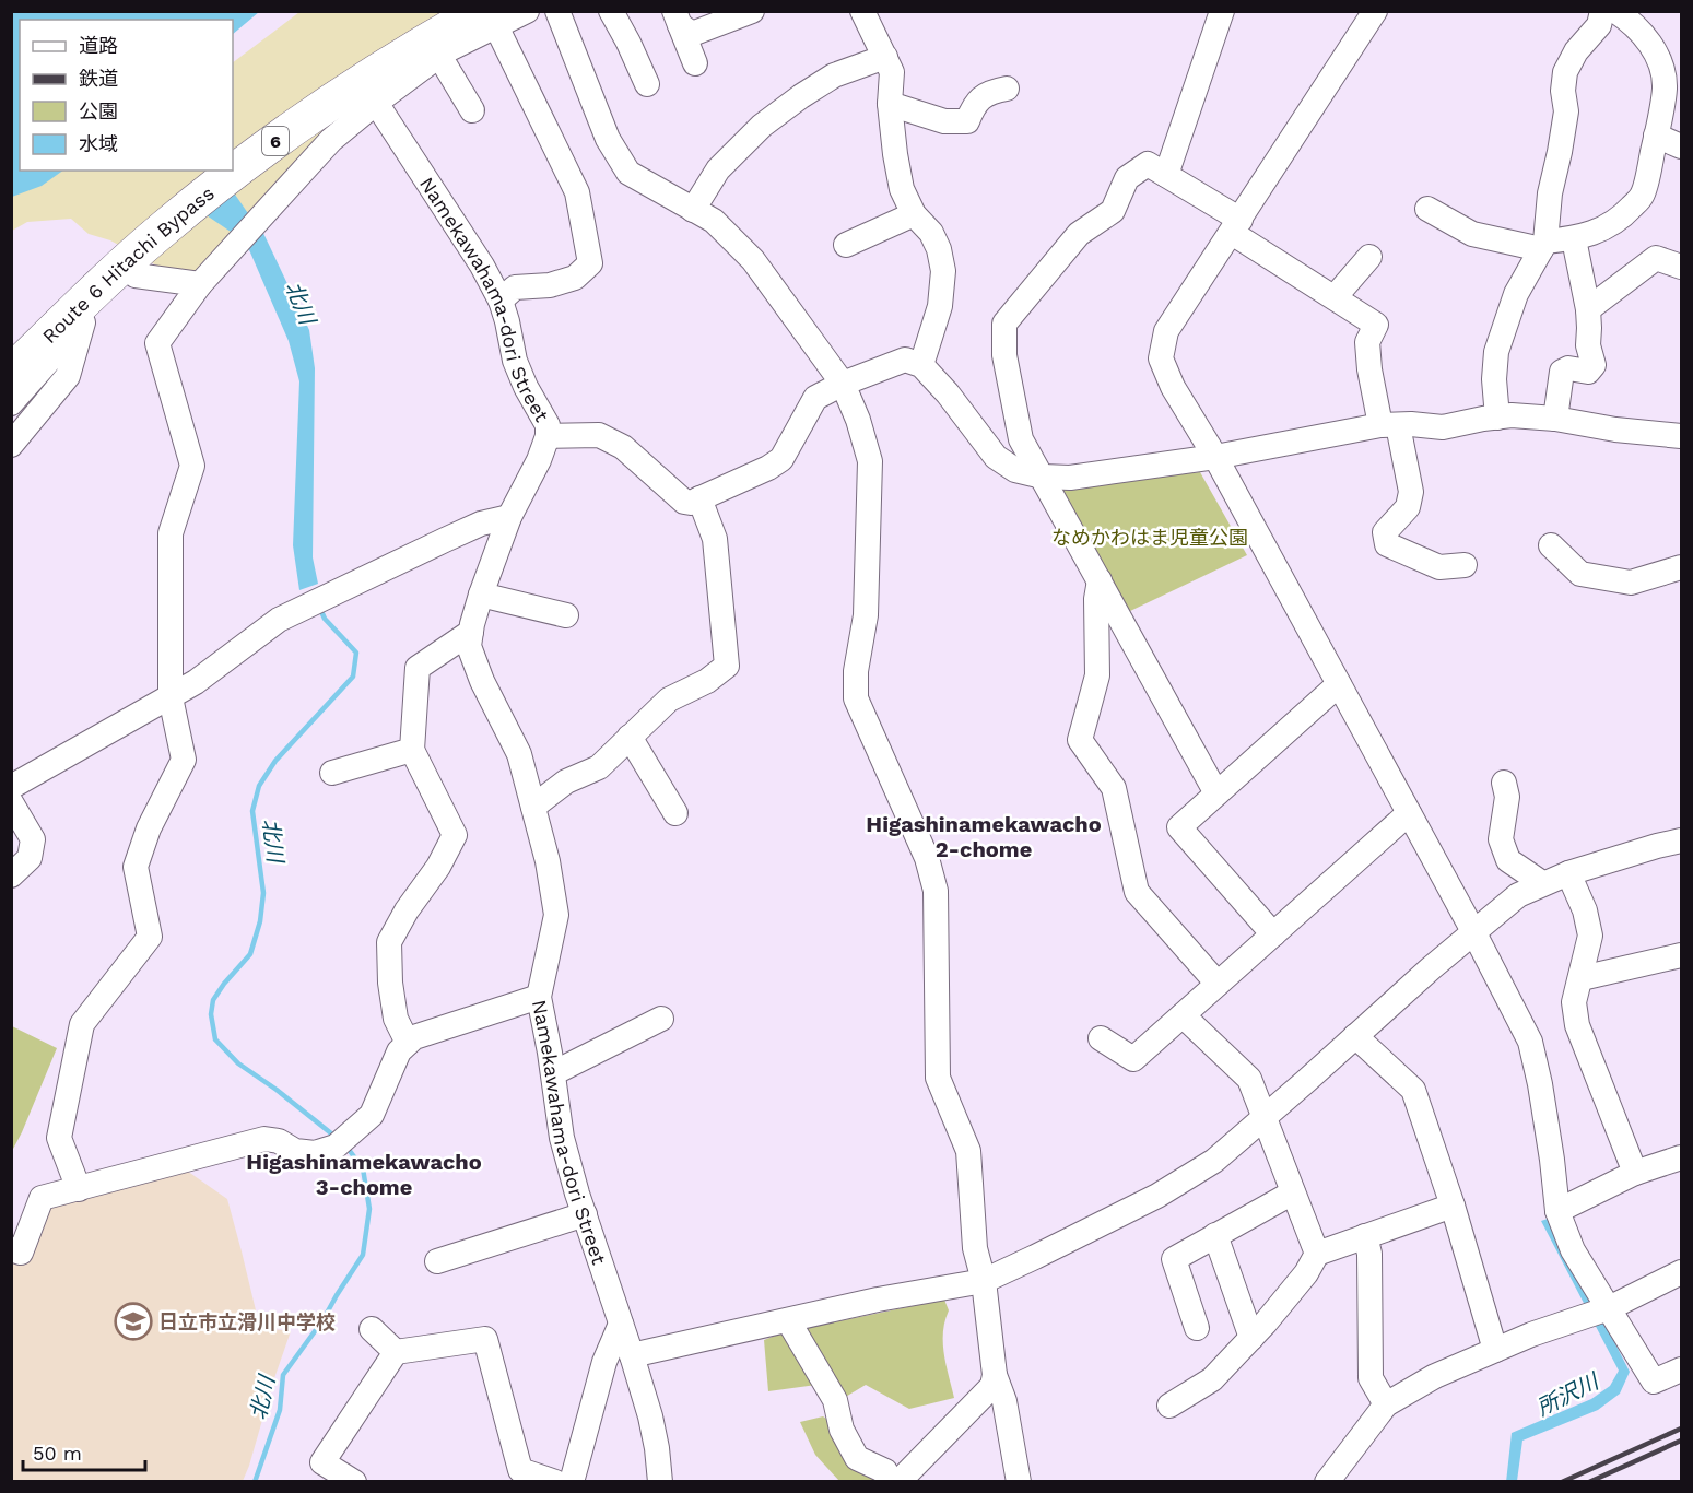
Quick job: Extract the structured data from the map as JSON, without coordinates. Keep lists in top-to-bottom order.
{
  "streets": {
    "highway": ["6", "Route 6 Hitachi Bypass"],
    "street": ["Namekawahama-dori Street"]
  },
  "districts": ["Higashinamekawacho 2-chome", "Higashinamekawacho 3-chome"],
  "water": ["北川", "所沢川"],
  "parks": ["なめかわはま児童公園"],
  "places": {
    "school or university": ["日立市立滑川中学校"]
  },
  "legend": [
    "道路",
    "鉄道",
    "公園",
    "水域"
  ],
  "scale_bar": "50 m"
}
